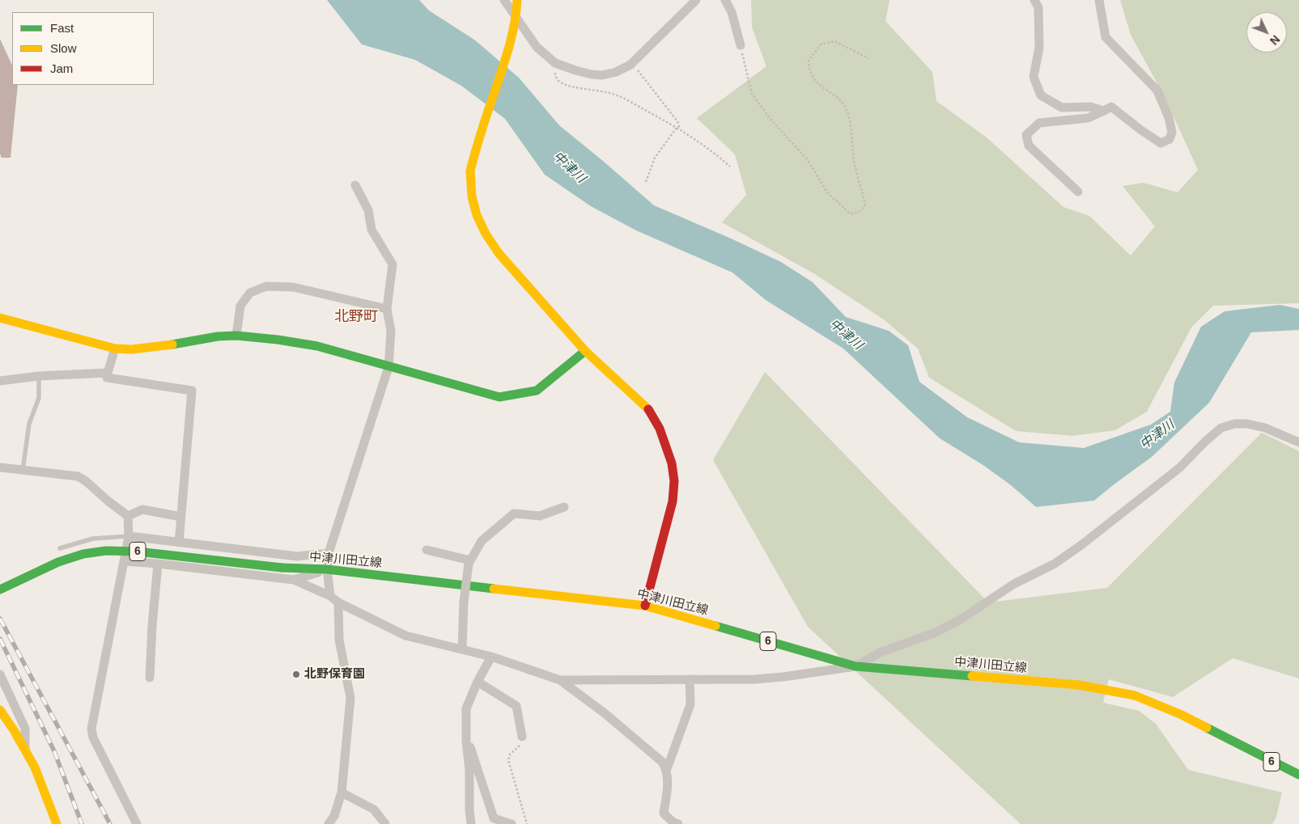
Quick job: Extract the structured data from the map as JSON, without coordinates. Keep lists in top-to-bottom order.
{
  "streets": {
    "street": ["6", "中津川田立線"]
  },
  "districts": ["北野町"],
  "water": ["中津川"],
  "places": ["北野保育園"],
  "legend": ["Fast", "Slow", "Jam"],
  "north": "bottom right"
}
